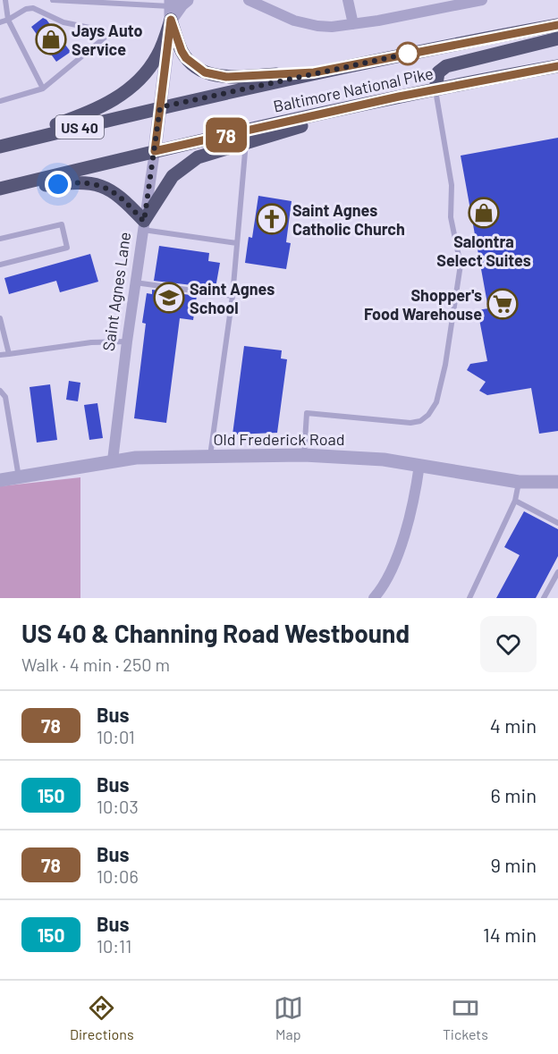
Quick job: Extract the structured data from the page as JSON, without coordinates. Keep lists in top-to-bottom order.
{
  "streets": {
    "main road": ["Baltimore National Pike", "US 40"],
    "street": ["Saint Agnes Lane", "Old Frederick Road"]
  },
  "crossings": [
    ["Baltimore National Pike", "Saint Agnes Lane"],
    ["Saint Agnes Lane", "Old Frederick Road"]
  ],
  "places": {
    "shop": ["Jays Auto Service", "Salontra Select Suites"],
    "church": ["Saint Agnes Catholic Church"],
    "school or university": ["Saint Agnes School"],
    "supermarket": ["Shopper's Food Warehouse"]
  },
  "lines": ["bus line 78"],
  "page": {
    "on_map": "78",
    "heading": ["US 40 & Channing Road Westbound", "Walk · 4 min · 250 m"],
    "list": [
      {
        "mark": "78",
        "name": "Bus",
        "note": "10:01",
        "value": "4 min"
      },
      {
        "mark": "150",
        "name": "Bus",
        "note": "10:03",
        "value": "6 min"
      },
      {
        "mark": "78",
        "name": "Bus",
        "note": "10:06",
        "value": "9 min"
      },
      {
        "mark": "150",
        "name": "Bus",
        "note": "10:11",
        "value": "14 min"
      }
    ],
    "tabs": ["Directions", "Map", "Tickets"]
  }
}
